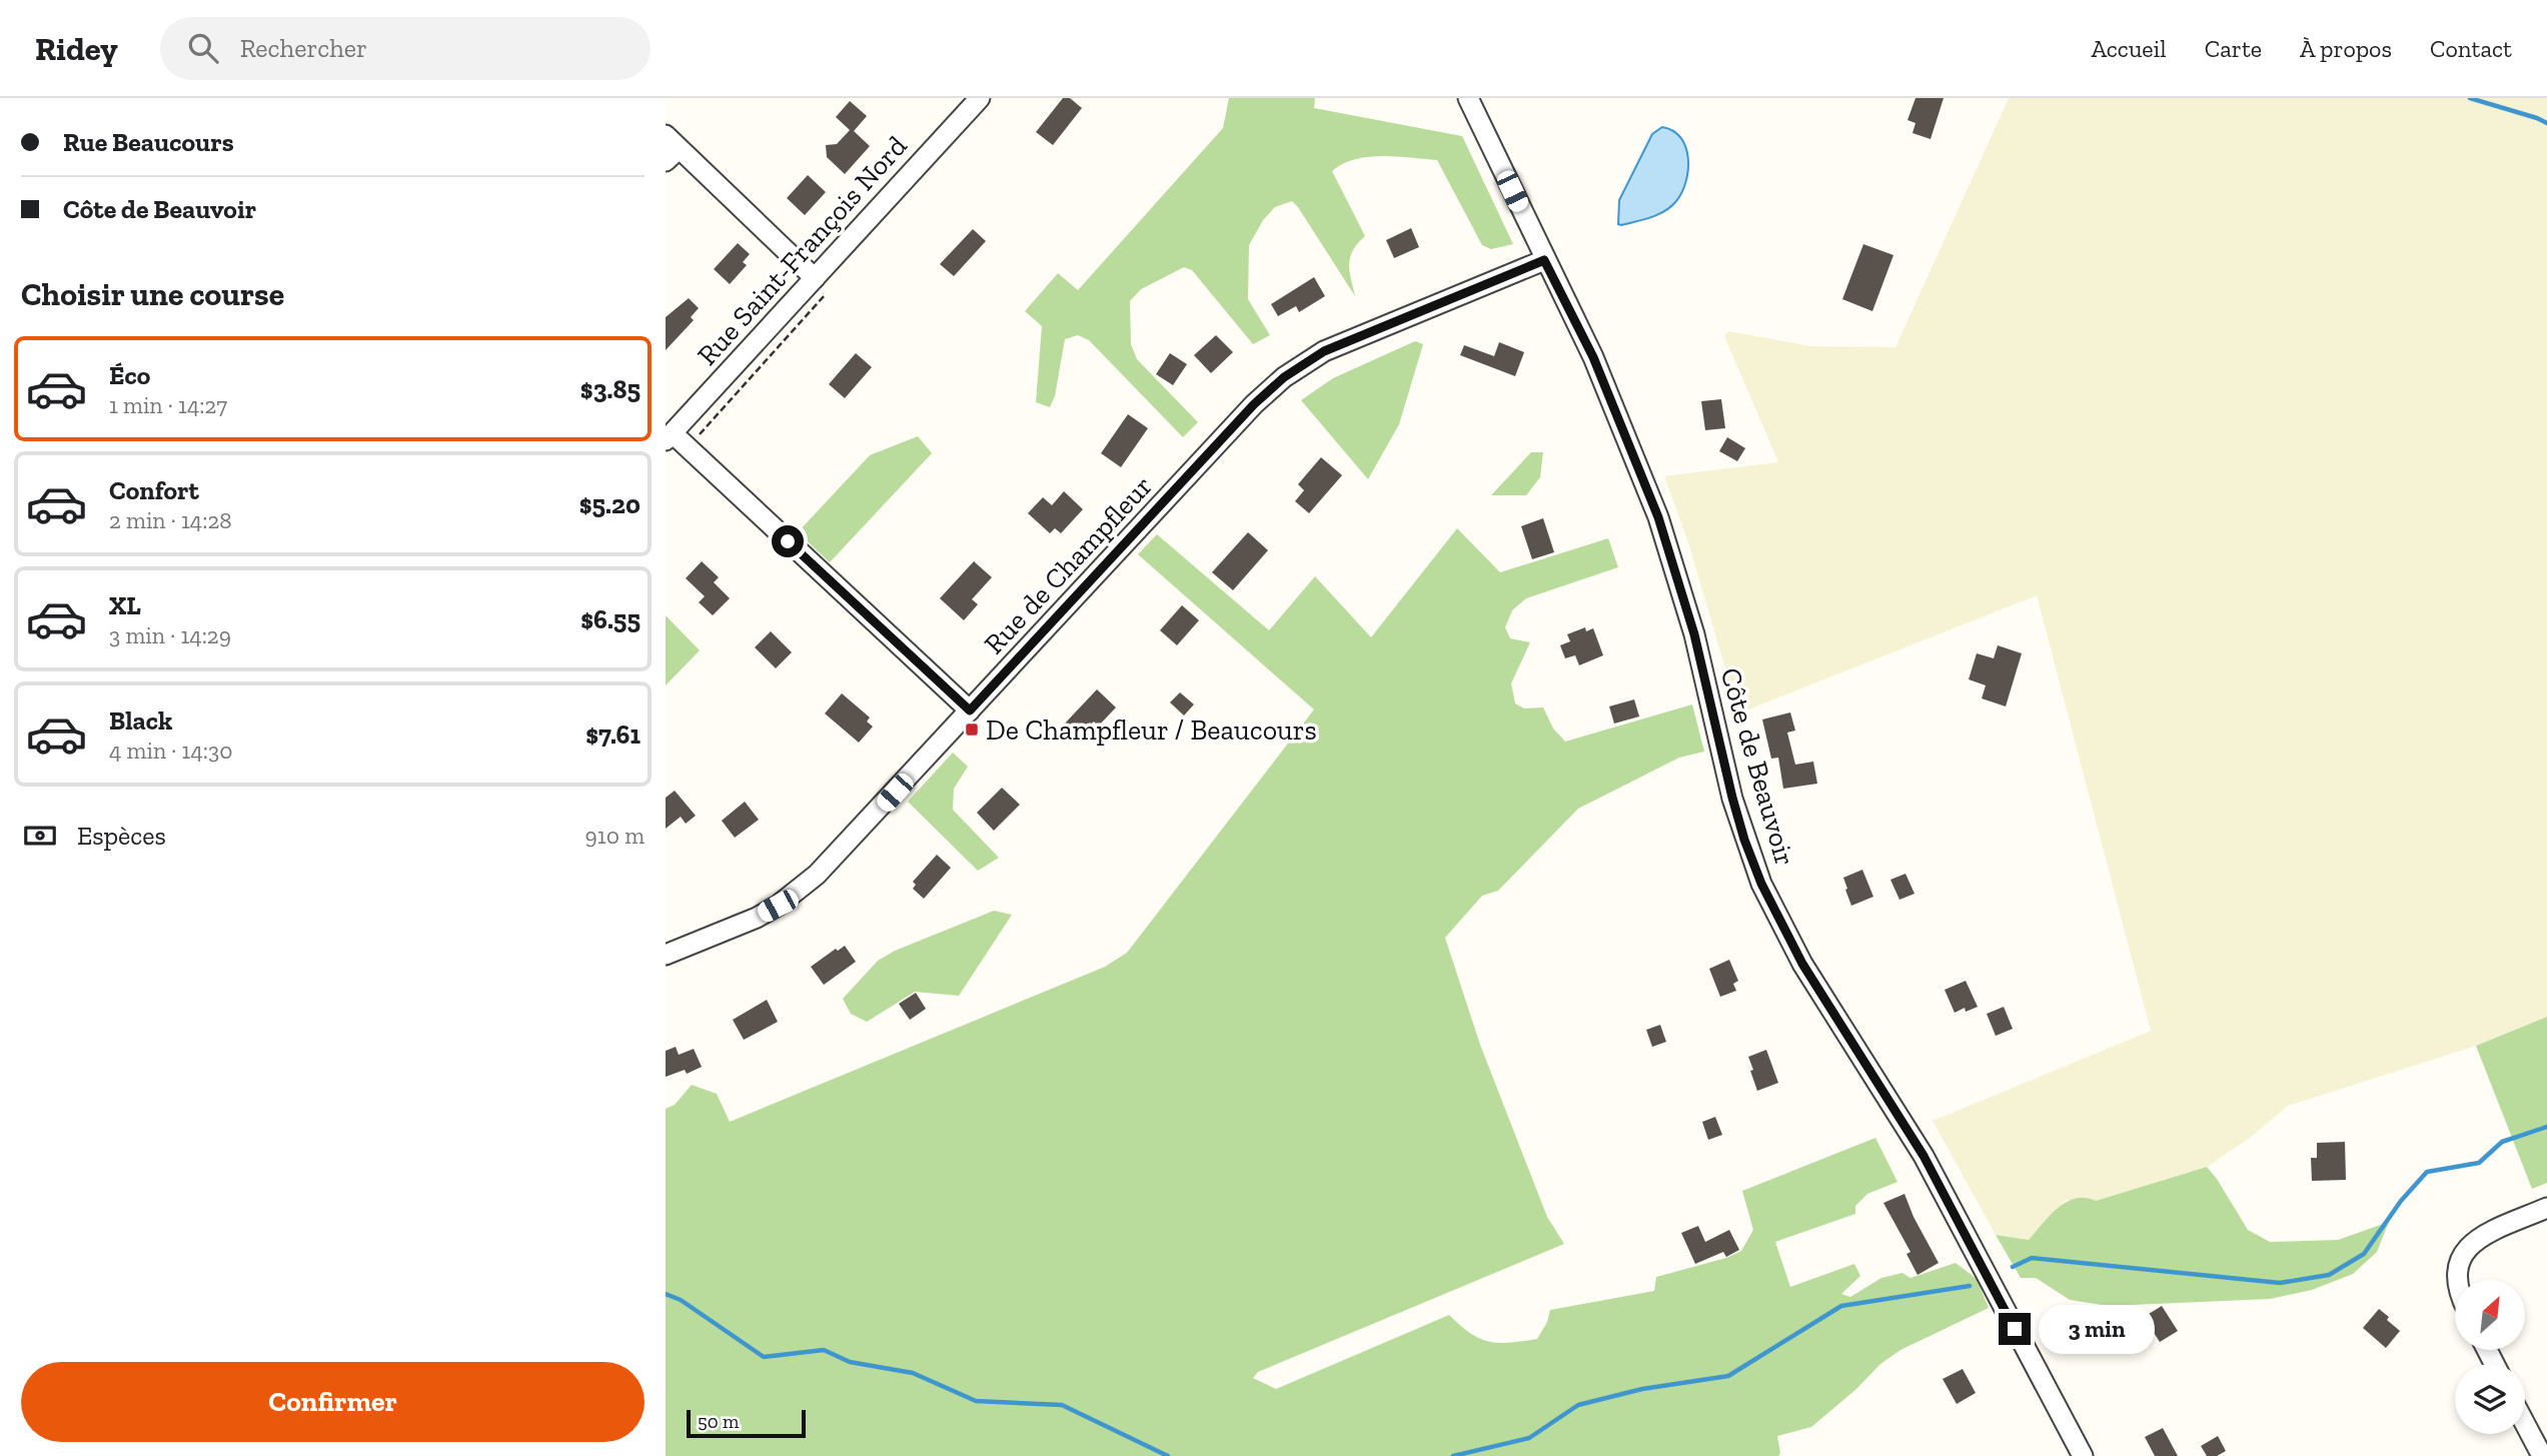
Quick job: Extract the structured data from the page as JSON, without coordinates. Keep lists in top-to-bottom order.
{
  "streets": {
    "street": ["Rue Saint-François Nord", "Rue de Champfleur", "Côte de Beauvoir"]
  },
  "crossings": [
    ["Rue de Champfleur", "Côte de Beauvoir"]
  ],
  "places": {
    "transit": ["De Champfleur / Beaucours"]
  },
  "scale_bar": "50 m",
  "north": "top right",
  "page": {
    "header": "Ridey",
    "search": "Rechercher",
    "nav": [
      "Accueil",
      "Carte",
      "À propos",
      "Contact"
    ],
    "banner": ["Rue Beaucours", "Côte de Beauvoir"],
    "heading": "Choisir une course",
    "list": [
      {
        "name": "Éco",
        "note": "1 min · 14:27",
        "value": "$3.85"
      },
      {
        "name": "Confort",
        "note": "2 min · 14:28",
        "value": "$5.20"
      },
      {
        "name": "XL",
        "note": "3 min · 14:29",
        "value": "$6.55"
      },
      {
        "name": "Black",
        "note": "4 min · 14:30",
        "value": "$7.61"
      }
    ],
    "pay": ["Espèces", "910 m"],
    "bubble": "3 min",
    "buttons": "Confirmer",
    "scale": "50 m"
  }
}
